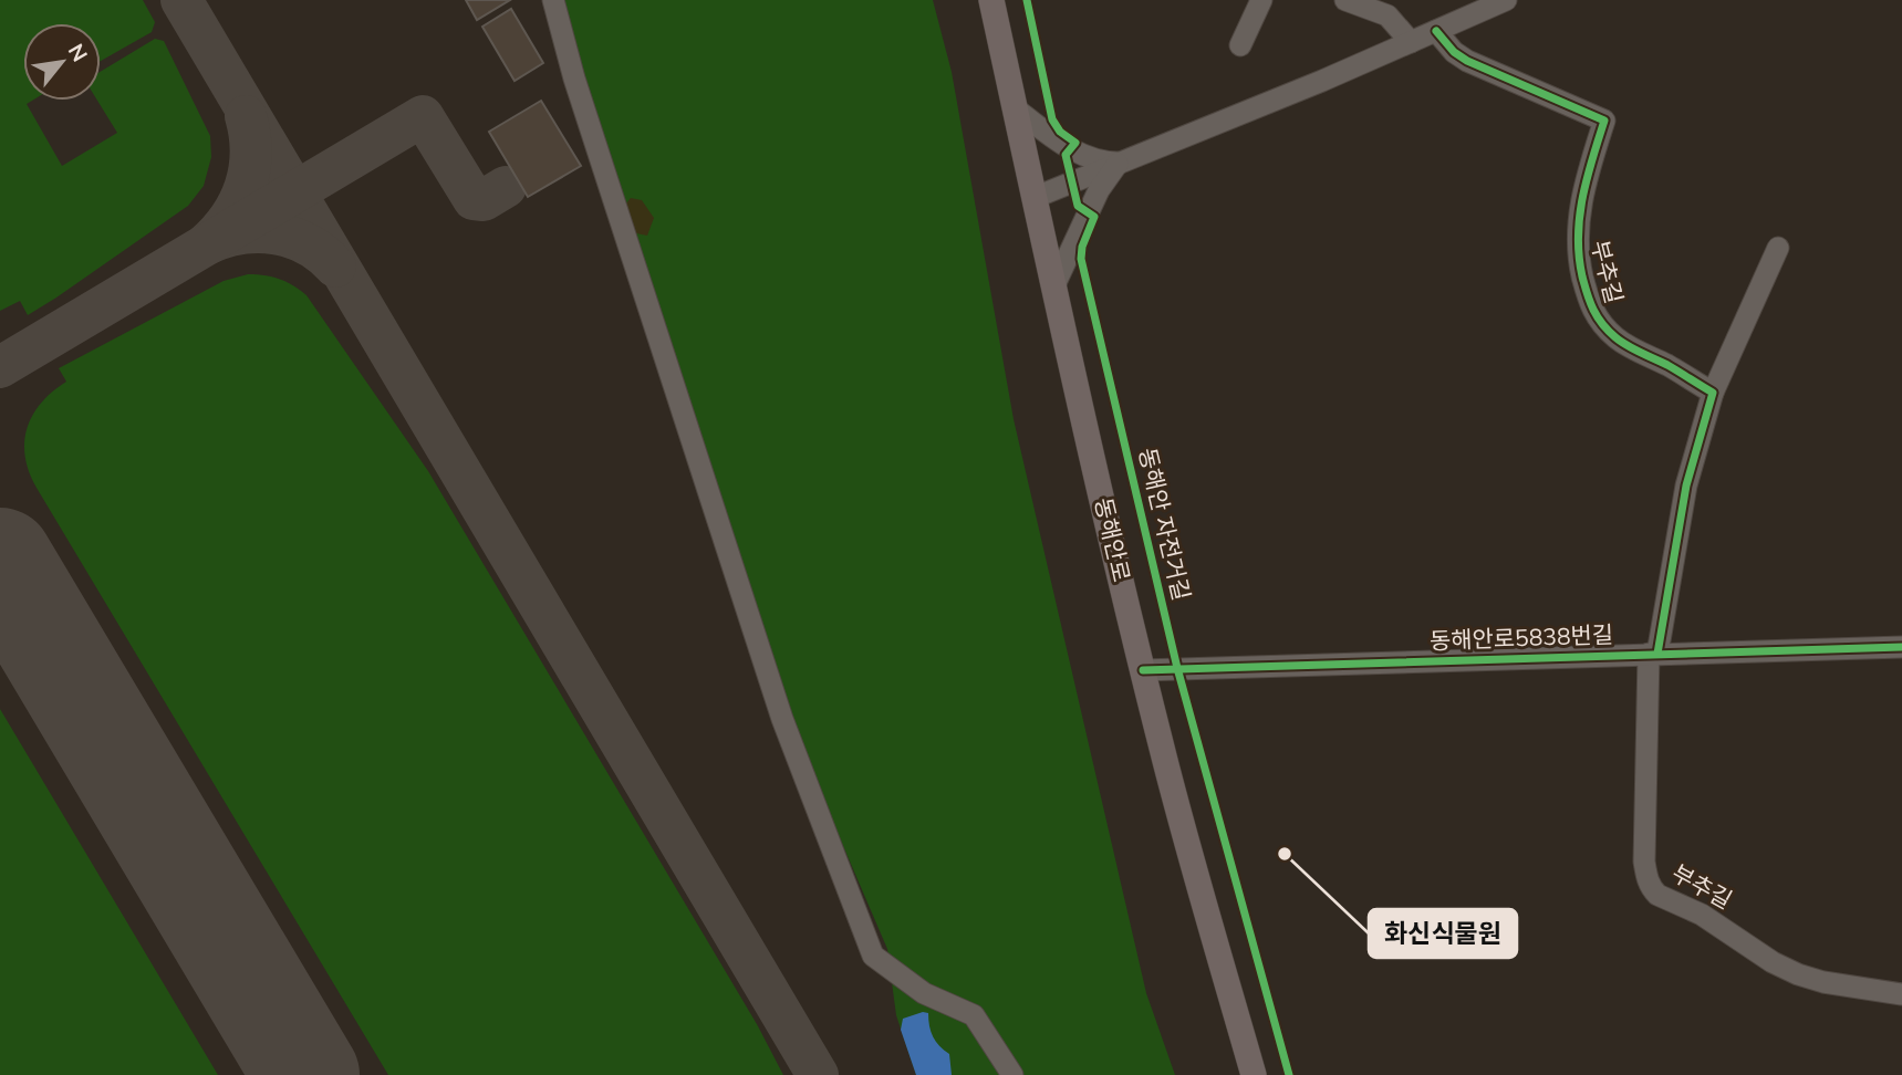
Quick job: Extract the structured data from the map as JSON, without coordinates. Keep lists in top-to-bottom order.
{
  "streets": {
    "main road": ["동해안로"],
    "street": ["부추길", "동해안로5838번길"],
    "cycle path": ["동해안 자전거길"]
  },
  "crossings": [
    ["부추길", "동해안로5838번길"],
    ["동해안로", "동해안로5838번길"]
  ],
  "places": ["화신식물원"],
  "north": "top right"
}
